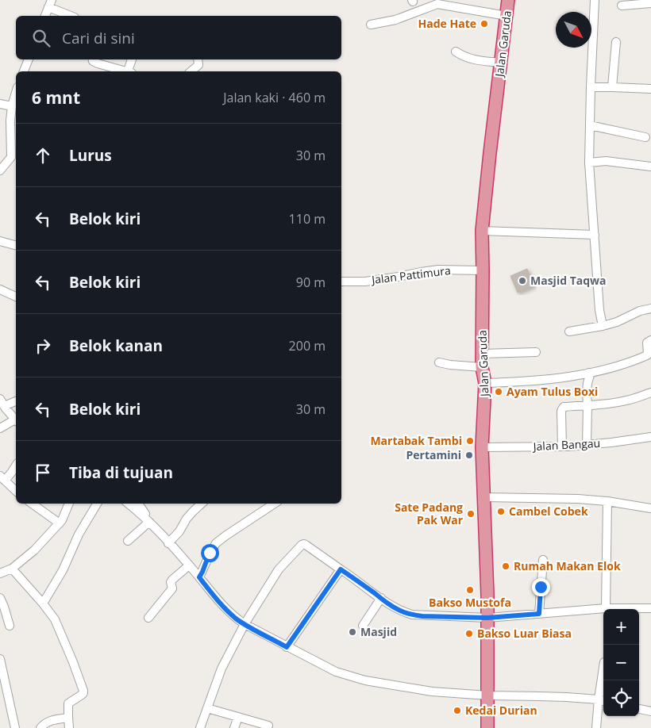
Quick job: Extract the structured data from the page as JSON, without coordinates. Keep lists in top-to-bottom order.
{
  "streets": {
    "highway": ["Jalan Garuda"],
    "street": ["Jalan Pattimura", "Jalan Bangau"]
  },
  "crossings": [
    ["Jalan Garuda", "Jalan Pattimura"],
    ["Jalan Garuda", "Jalan Bangau"]
  ],
  "places": [
    "Hade Hate",
    "Masjid Taqwa",
    "Ayam Tulus Boxi",
    "Martabak Tambi",
    "Pertamini",
    "Cambel Cobek",
    "Sate Padang Pak War",
    "Rumah Makan Elok",
    "Bakso Mustofa",
    "Masjid",
    "Bakso Luar Biasa",
    "Kedai Durian"
  ],
  "north": "bottom right",
  "page": {
    "search": "Cari di sini",
    "heading": ["6 mnt", "Jalan kaki · 460 m"],
    "list": [
      ["Lurus", "30 m"],
      ["Belok kiri", "110 m"],
      ["Belok kiri", "90 m"],
      ["Belok kanan", "200 m"],
      ["Belok kiri", "30 m"],
      "Tiba di tujuan"
    ],
    "map_buttons": ["+", "−"]
  }
}
